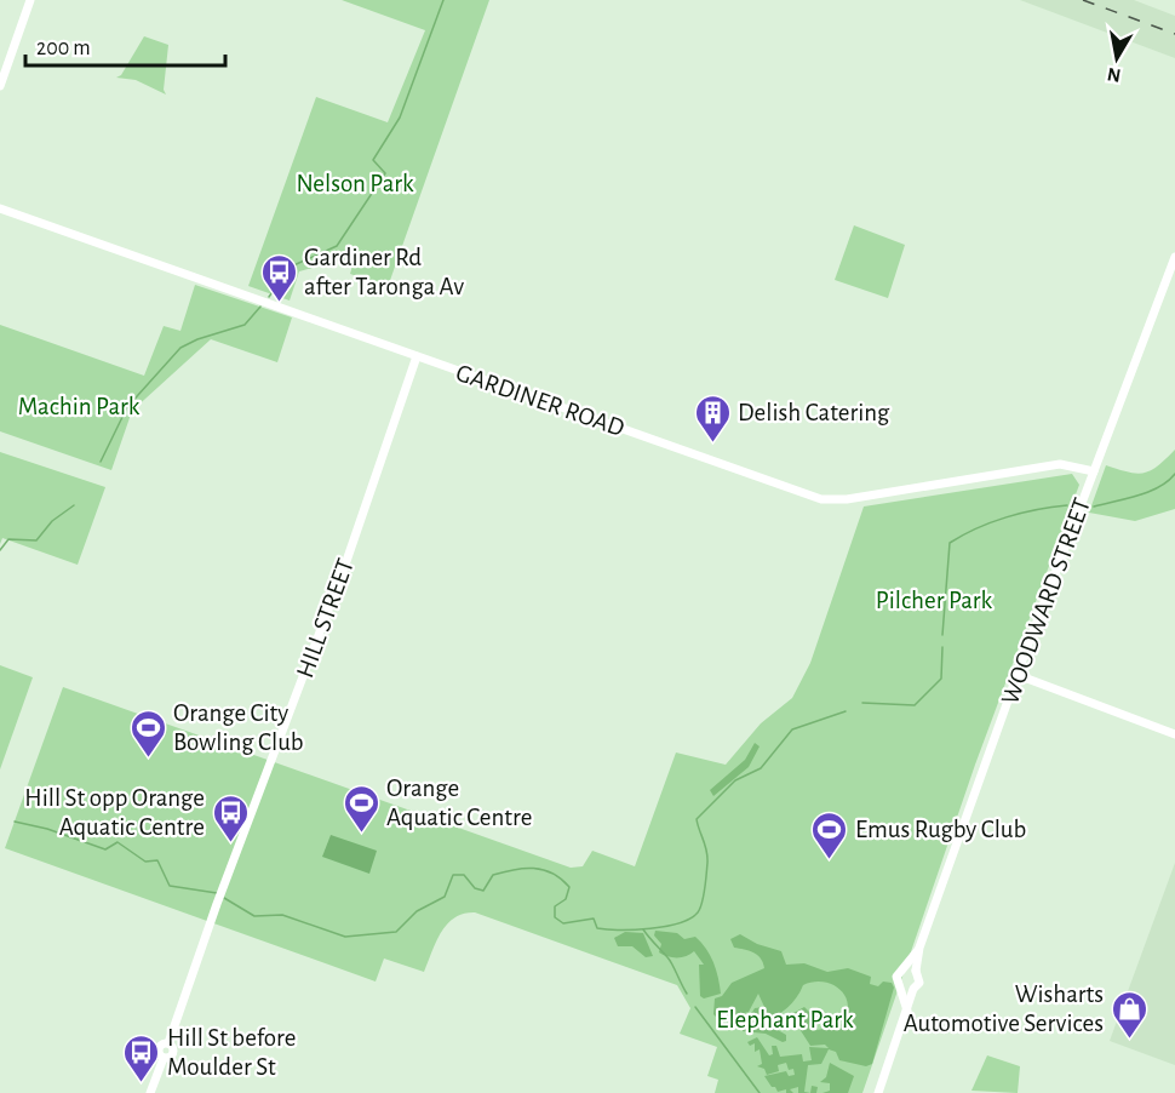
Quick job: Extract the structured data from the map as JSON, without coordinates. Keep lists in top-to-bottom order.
{
  "streets": {
    "street": ["GARDINER ROAD", "WOODWARD STREET", "HILL STREET"]
  },
  "crossings": [
    ["GARDINER ROAD", "WOODWARD STREET"],
    ["GARDINER ROAD", "HILL STREET"]
  ],
  "parks": [
    "Nelson Park",
    "Machin Park",
    "Pilcher Park",
    "Elephant Park"
  ],
  "places": {
    "bus stop": ["Gardiner Rd after Taronga Av", "Hill St opp Orange Aquatic Centre", "Hill St before Moulder St"],
    "building": ["Delish Catering"],
    "sports": ["Orange City Bowling Club", "Orange Aquatic Centre", "Emus Rugby Club"],
    "shop": ["Wisharts Automotive Services"]
  },
  "scale_bar": "200 m",
  "north": "bottom"
}
